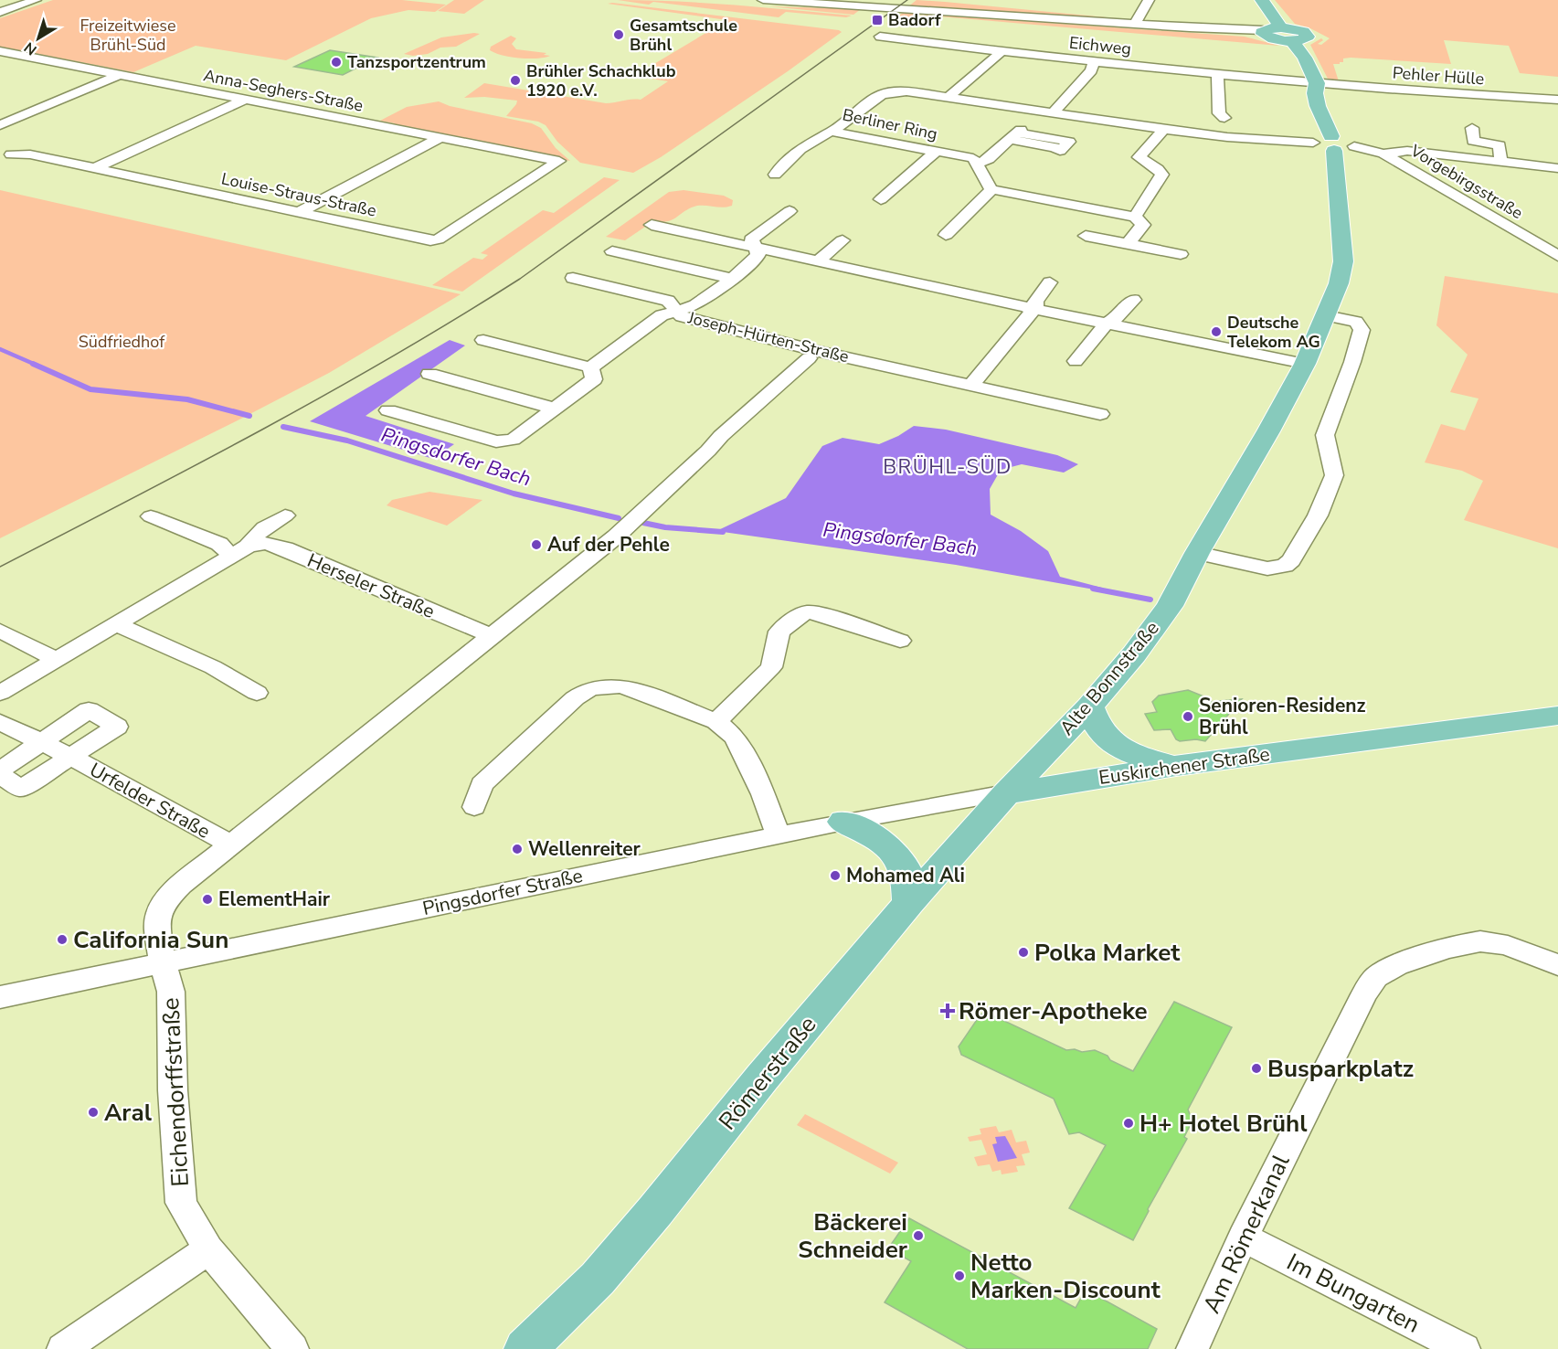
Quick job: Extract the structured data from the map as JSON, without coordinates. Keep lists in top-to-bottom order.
{
  "streets": {
    "main road": ["Alte Bonnstraße", "Euskirchener Straße", "Römerstraße"],
    "street": [
      "Eichweg",
      "Pehler Hülle",
      "Anna-Seghers-Straße",
      "Berliner Ring",
      "Vorgebirgsstraße",
      "Louise-Straus-Straße",
      "Joseph-Hürten-Straße",
      "Herseler Straße",
      "Urfelder Straße",
      "Pingsdorfer Straße",
      "Eichendorffstraße",
      "Am Römerkanal",
      "Im Bungarten"
    ]
  },
  "crossings": [
    ["Eichweg", "Pehler Hülle"],
    ["Eichweg", "Alte Bonnstraße"],
    ["Pehler Hülle", "Alte Bonnstraße"],
    ["Anna-Seghers-Straße", "Louise-Straus-Straße"],
    ["Berliner Ring", "Vorgebirgsstraße"],
    ["Berliner Ring", "Alte Bonnstraße"],
    ["Vorgebirgsstraße", "Alte Bonnstraße"],
    ["Alte Bonnstraße", "Euskirchener Straße"],
    ["Alte Bonnstraße", "Pingsdorfer Straße"],
    ["Alte Bonnstraße", "Römerstraße"],
    ["Euskirchener Straße", "Pingsdorfer Straße"],
    ["Euskirchener Straße", "Römerstraße"],
    ["Pingsdorfer Straße", "Römerstraße"],
    ["Pingsdorfer Straße", "Eichendorffstraße"],
    ["Am Römerkanal", "Im Bungarten"]
  ],
  "districts": ["BRÜHL-SÜD"],
  "water": ["Pingsdorfer Bach"],
  "parks": ["Freizeitwiese Brühl-Süd", "Südfriedhof"],
  "places": {
    "transit": ["Badorf"],
    "other": [
      "Gesamtschule Brühl",
      "Tanzsportzentrum",
      "Brühler Schachklub 1920 e.V.",
      "Deutsche Telekom AG",
      "Auf der Pehle",
      "Senioren-Residenz Brühl",
      "Wellenreiter",
      "Mohamed Ali",
      "ElementHair",
      "California Sun",
      "Polka Market",
      "Busparkplatz",
      "Aral",
      "H+ Hotel Brühl",
      "Bäckerei Schneider",
      "Netto Marken-Discount"
    ],
    "health": ["Römer-Apotheke"]
  },
  "north": "bottom left"
}
